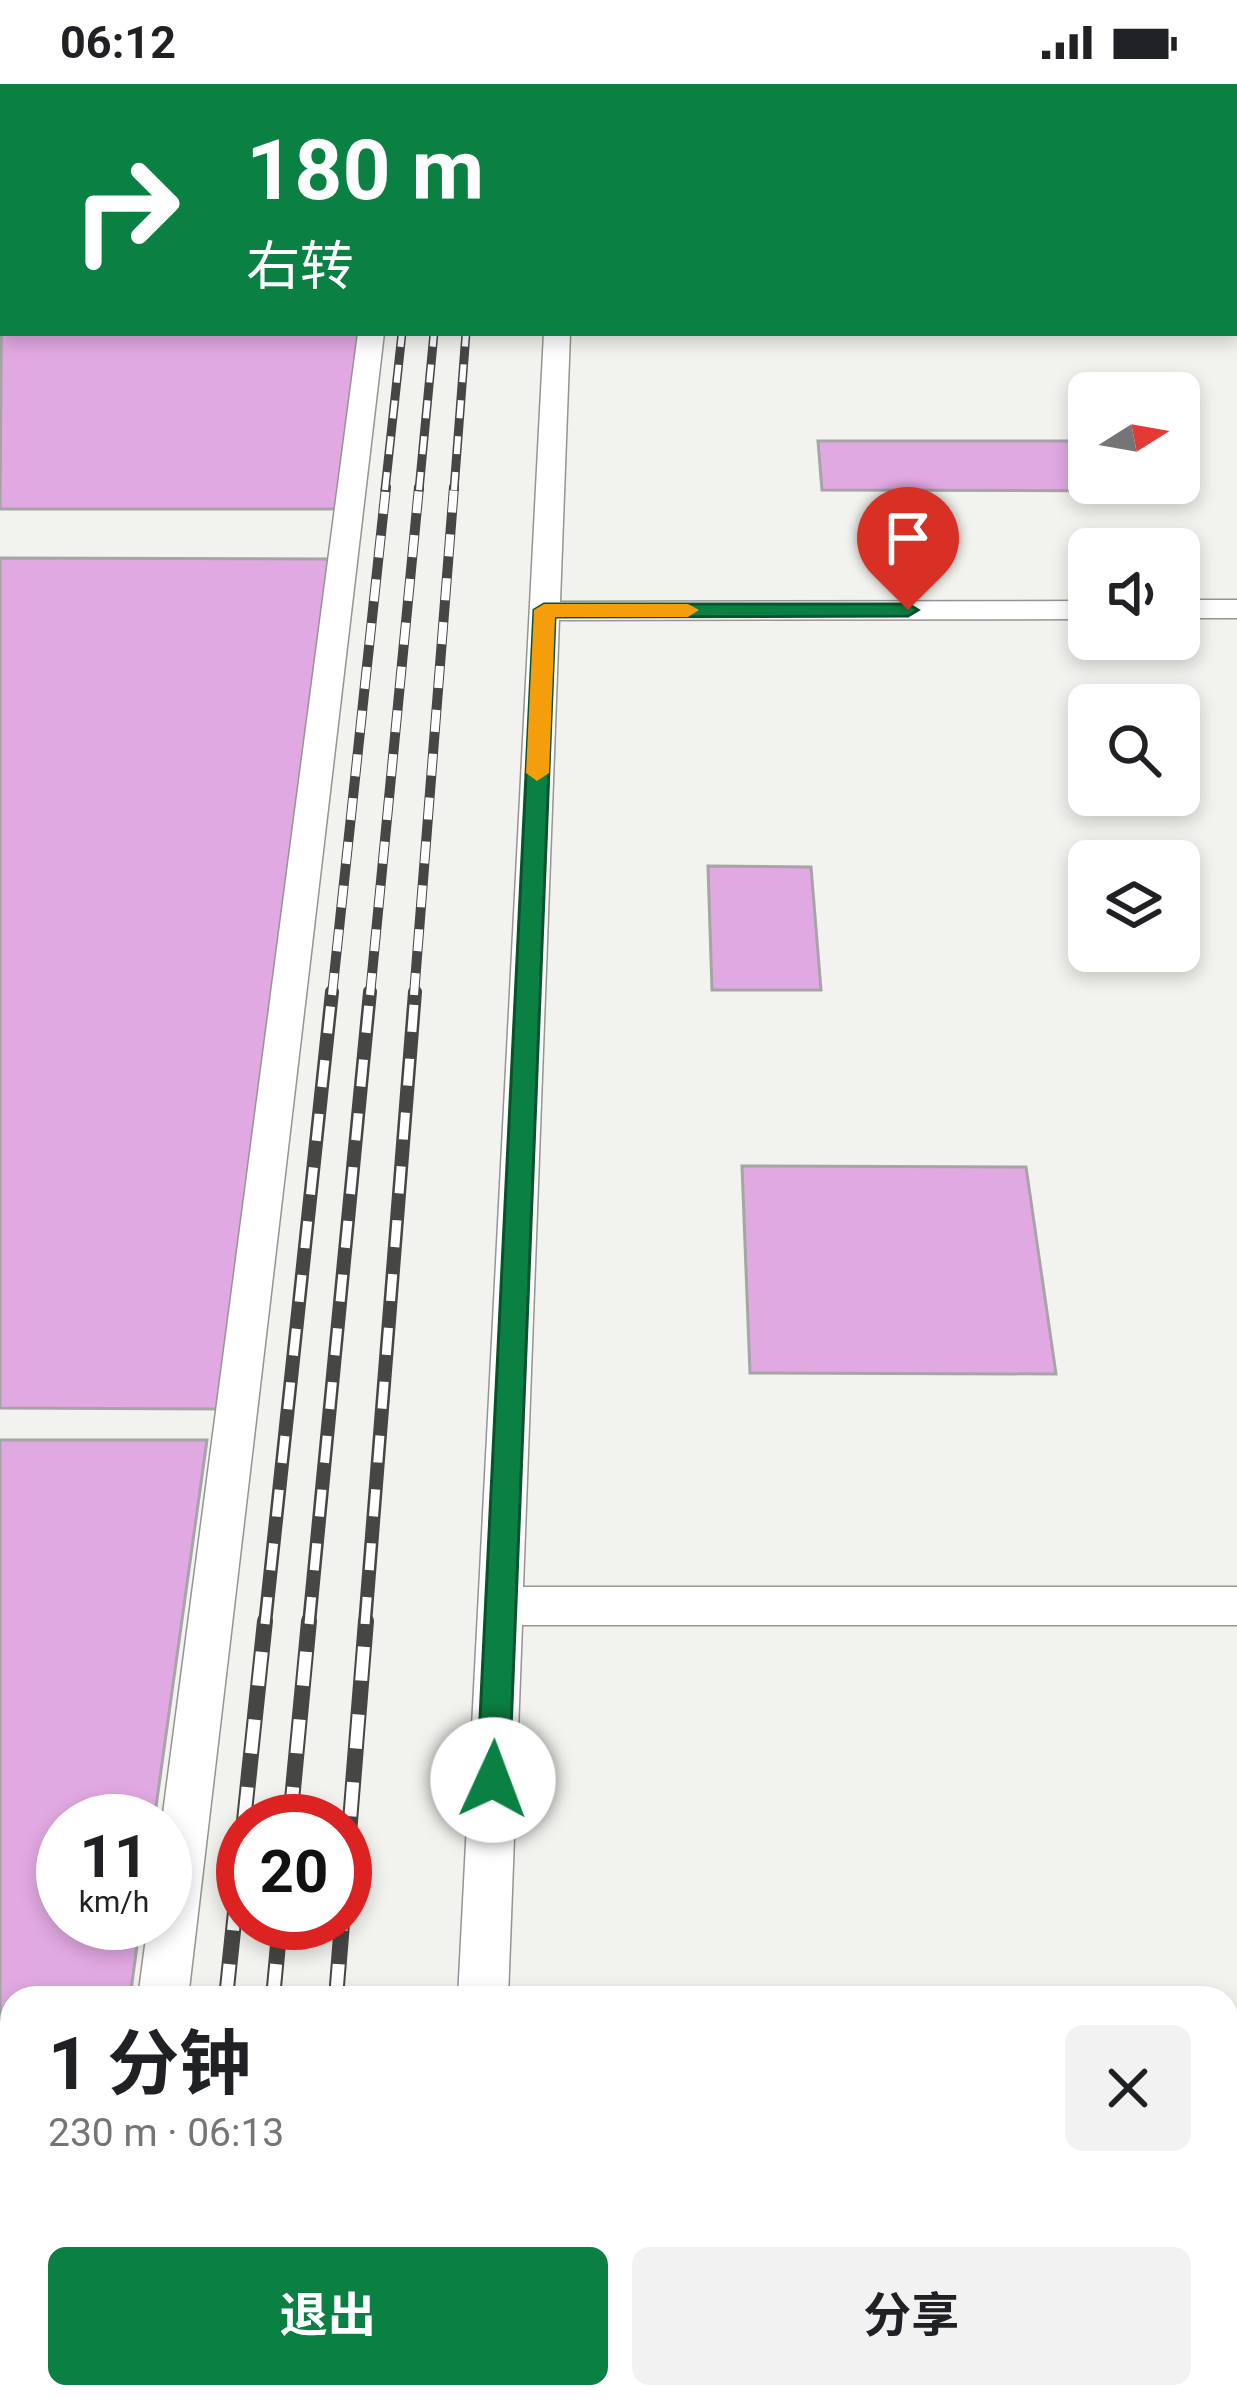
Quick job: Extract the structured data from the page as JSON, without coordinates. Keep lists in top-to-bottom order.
{
  "north": "right",
  "page": {
    "status": "06:12",
    "turn": ["180 m", "右转"],
    "speed": "11 km/h",
    "limit": "20",
    "heading": ["1 分钟", "230 m · 06:13"],
    "buttons": ["退出", "分享"]
  }
}
